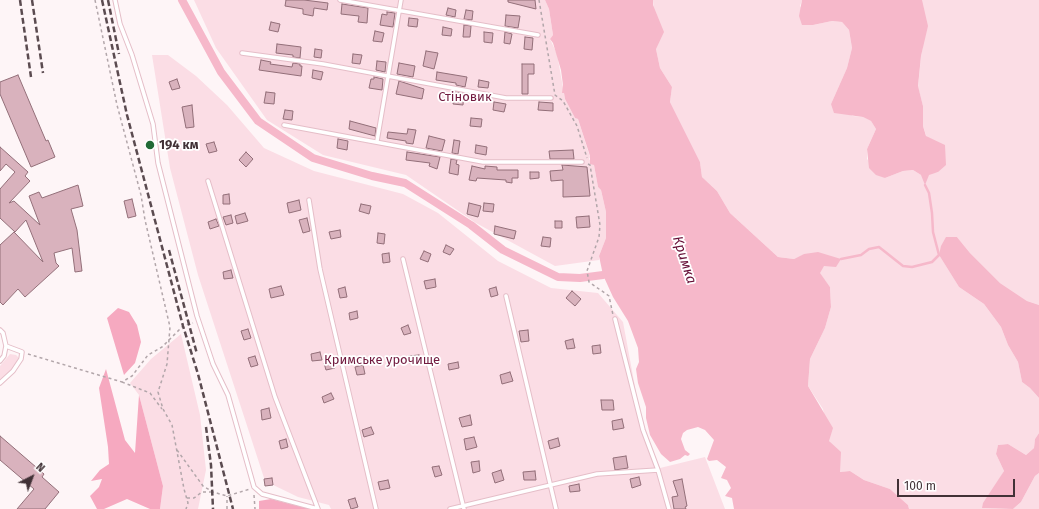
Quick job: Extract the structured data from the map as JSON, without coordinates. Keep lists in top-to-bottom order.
{
  "water": ["Кримка"],
  "parks": ["Стіновик", "Кримське урочище"],
  "places": ["194 км"],
  "scale_bar": "100 m",
  "north": "top right"
}
